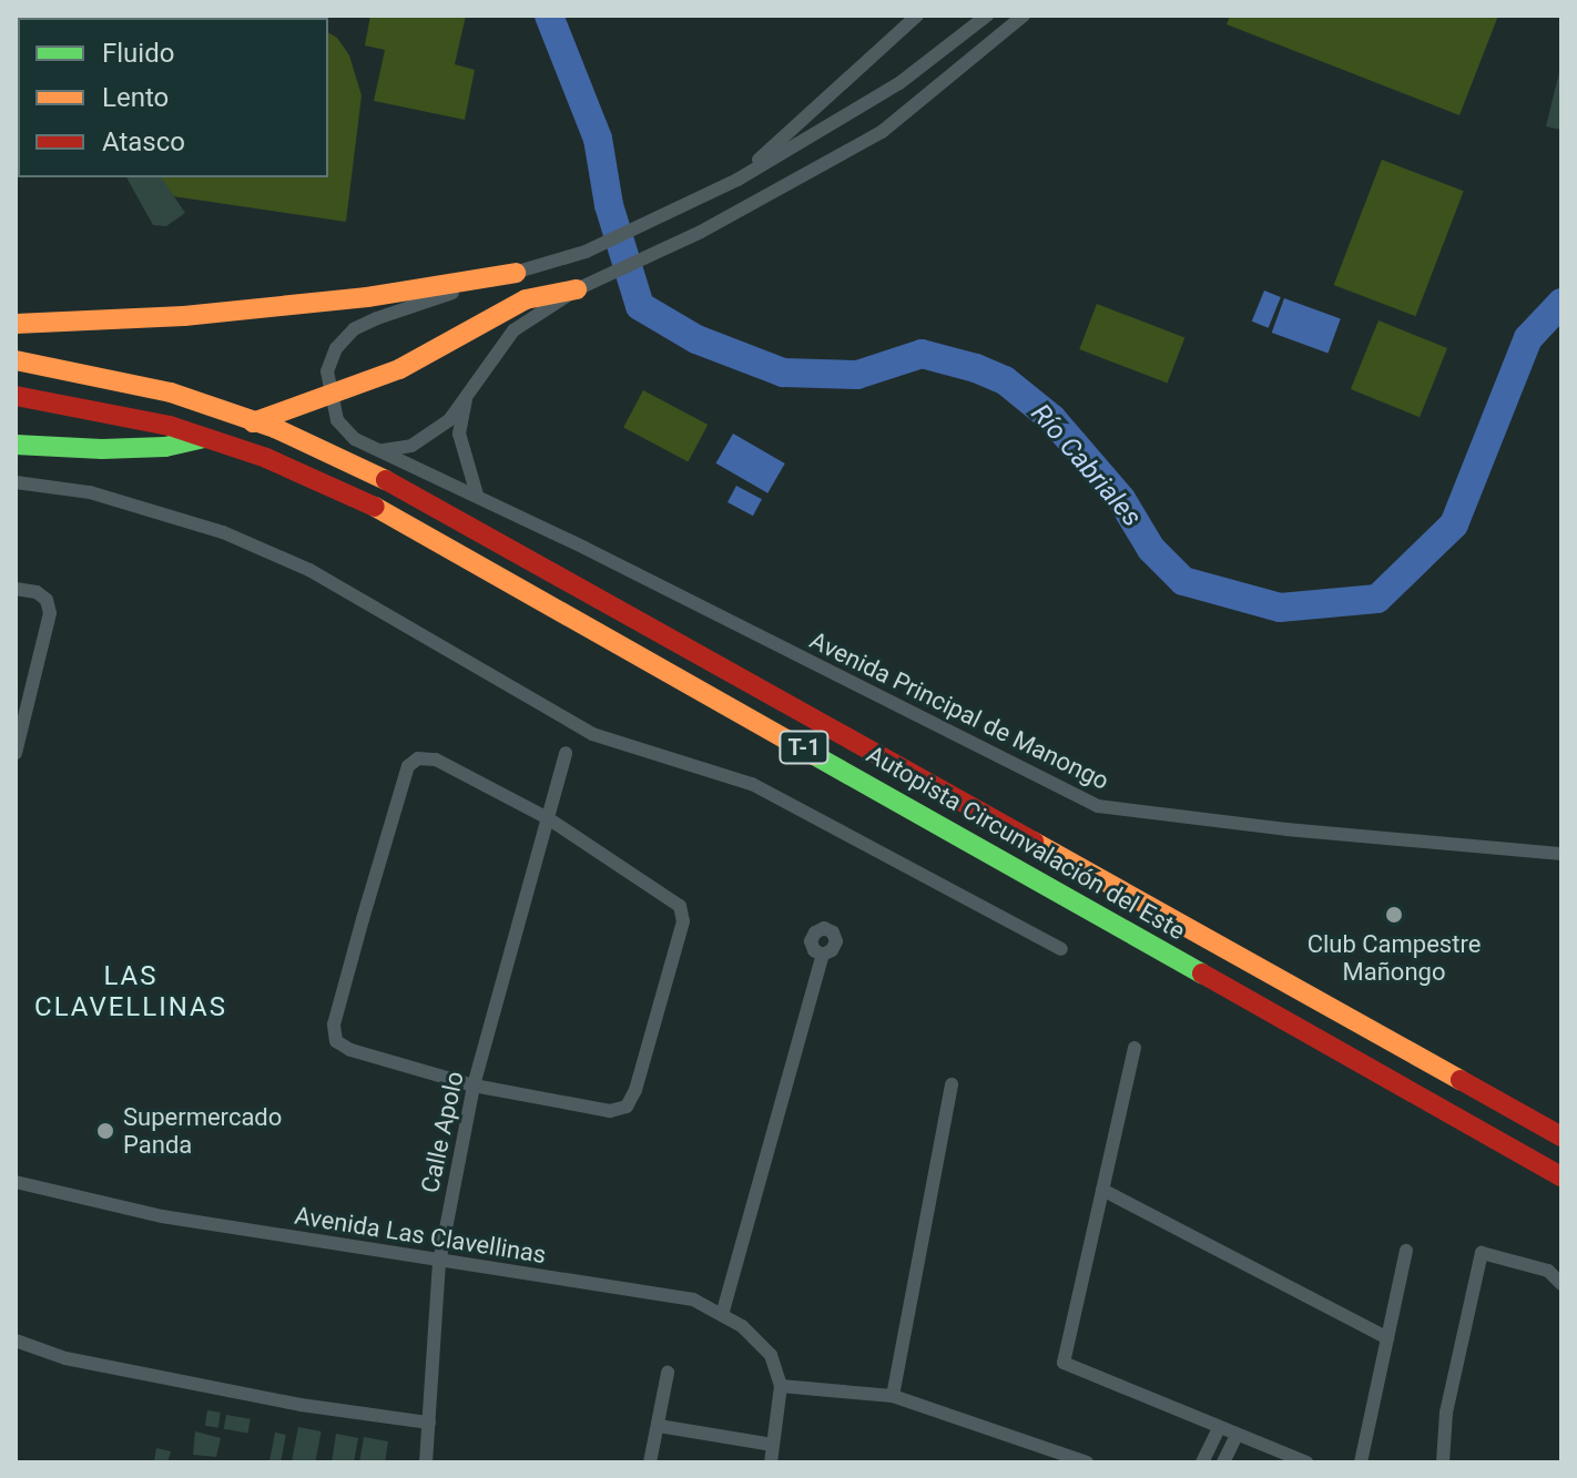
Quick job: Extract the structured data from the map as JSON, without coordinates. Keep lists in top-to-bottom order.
{
  "streets": {
    "highway": ["T-1", "Autopista Circunvalación del Este"],
    "street": ["Avenida Principal de Manongo", "Calle Apolo", "Avenida Las Clavellinas"]
  },
  "crossings": [
    ["Calle Apolo", "Avenida Las Clavellinas"]
  ],
  "districts": ["LAS CLAVELLINAS"],
  "water": ["Río Cabriales"],
  "places": ["Club Campestre Mañongo", "Supermercado Panda"],
  "legend": ["Fluido", "Lento", "Atasco"]
}
